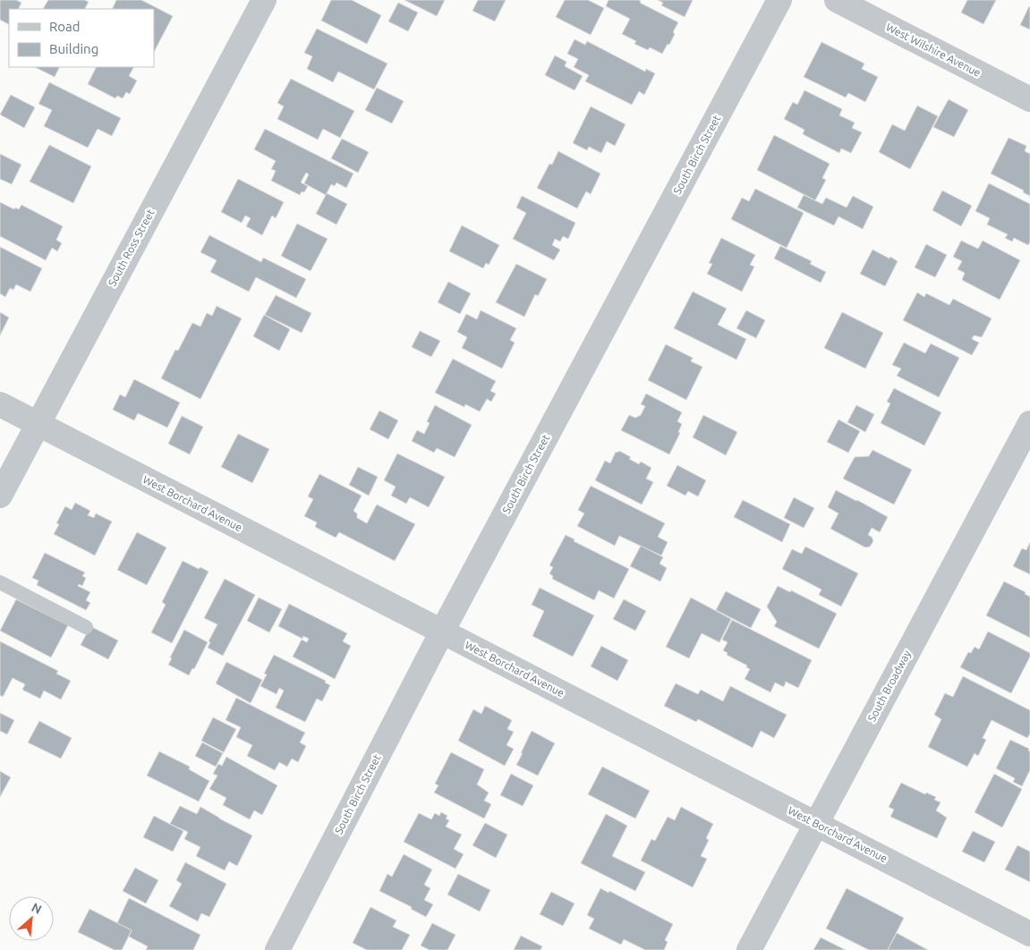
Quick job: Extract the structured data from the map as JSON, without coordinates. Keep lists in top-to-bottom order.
{
  "streets": {
    "street": [
      "West Wilshire Avenue",
      "South Birch Street",
      "South Ross Street",
      "West Borchard Avenue",
      "South Broadway"
    ]
  },
  "crossings": [
    ["South Birch Street", "West Borchard Avenue"],
    ["South Ross Street", "West Borchard Avenue"],
    ["West Borchard Avenue", "South Broadway"]
  ],
  "legend": ["Road", "Building"],
  "north": "top right"
}
